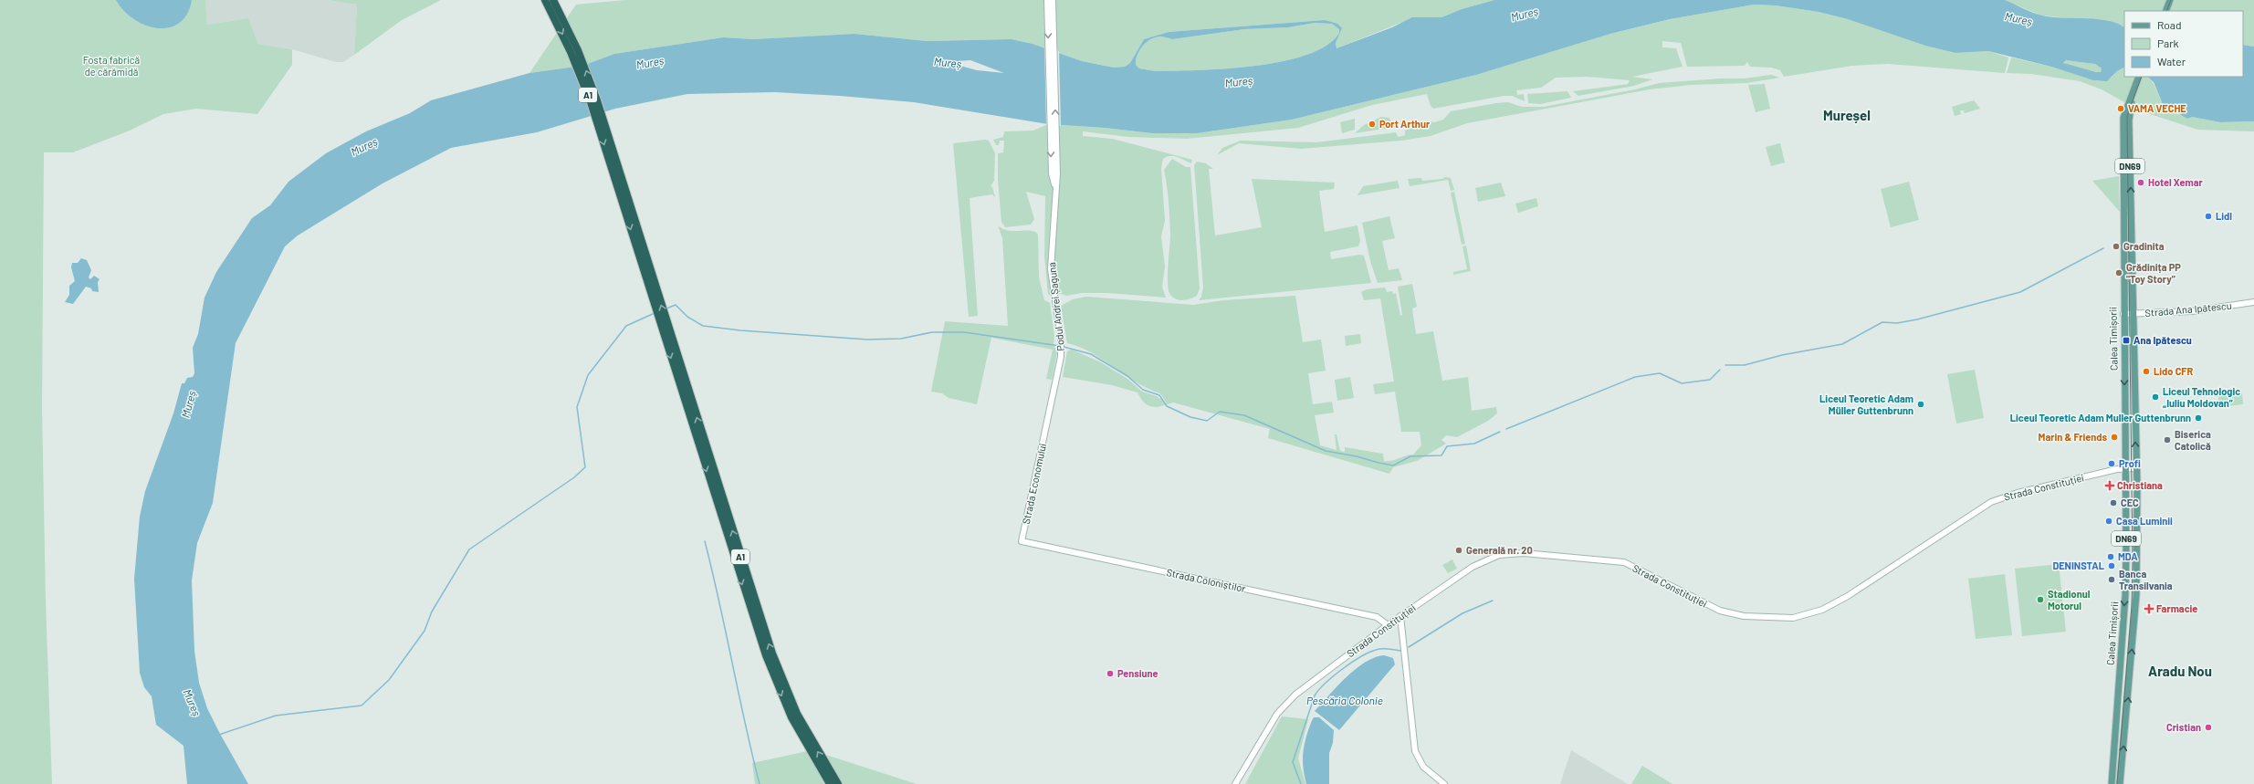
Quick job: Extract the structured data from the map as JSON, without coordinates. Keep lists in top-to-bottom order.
{
  "streets": {
    "highway": ["A1"],
    "main road": ["DN69", "Calea Timișorii"],
    "street": [
      "Podul Andrei Șaguna",
      "Strada Ana Ipătescu",
      "Strada Economului",
      "Strada Constituției",
      "Strada Coloniștilor"
    ]
  },
  "crossings": [
    ["DN69", "Calea Timișorii"],
    ["Podul Andrei Șaguna", "Strada Economului"],
    ["Strada Ana Ipătescu", "Calea Timișorii"],
    ["Calea Timișorii", "Strada Constituției"],
    ["Strada Economului", "Strada Coloniștilor"],
    ["Strada Constituției", "Strada Coloniștilor"]
  ],
  "districts": ["Mureșel", "Aradu Nou"],
  "water": ["Mureș", "Pescăria Colonie"],
  "parks": ["Fosta fabrică de cărămidă"],
  "places": {
    "other": [
      "VAMA VECHE",
      "Port Arthur",
      "Hotel Xemar",
      "Lidl",
      "Gradinita",
      "Grădinița PP \"Toy Story\"",
      "Lido CFR",
      "Liceul Tehnologic „Iuliu Moldovan”",
      "Liceul Teoretic Adam Müller Guttenbrunn",
      "Liceul Teoretic Adam Muller Guttenbrunn",
      "Marin & Friends",
      "Biserica Catolică",
      "Profi",
      "CEC",
      "Casa Luminii",
      "Generală nr. 20",
      "MDA",
      "DENINSTAL",
      "Banca Transilvania",
      "Stadionul Motorul",
      "Pensiune",
      "Cristian"
    ],
    "transit": ["Ana Ipătescu"],
    "health": ["Christiana", "Farmacie"]
  },
  "legend": ["Road", "Park", "Water"]
}
